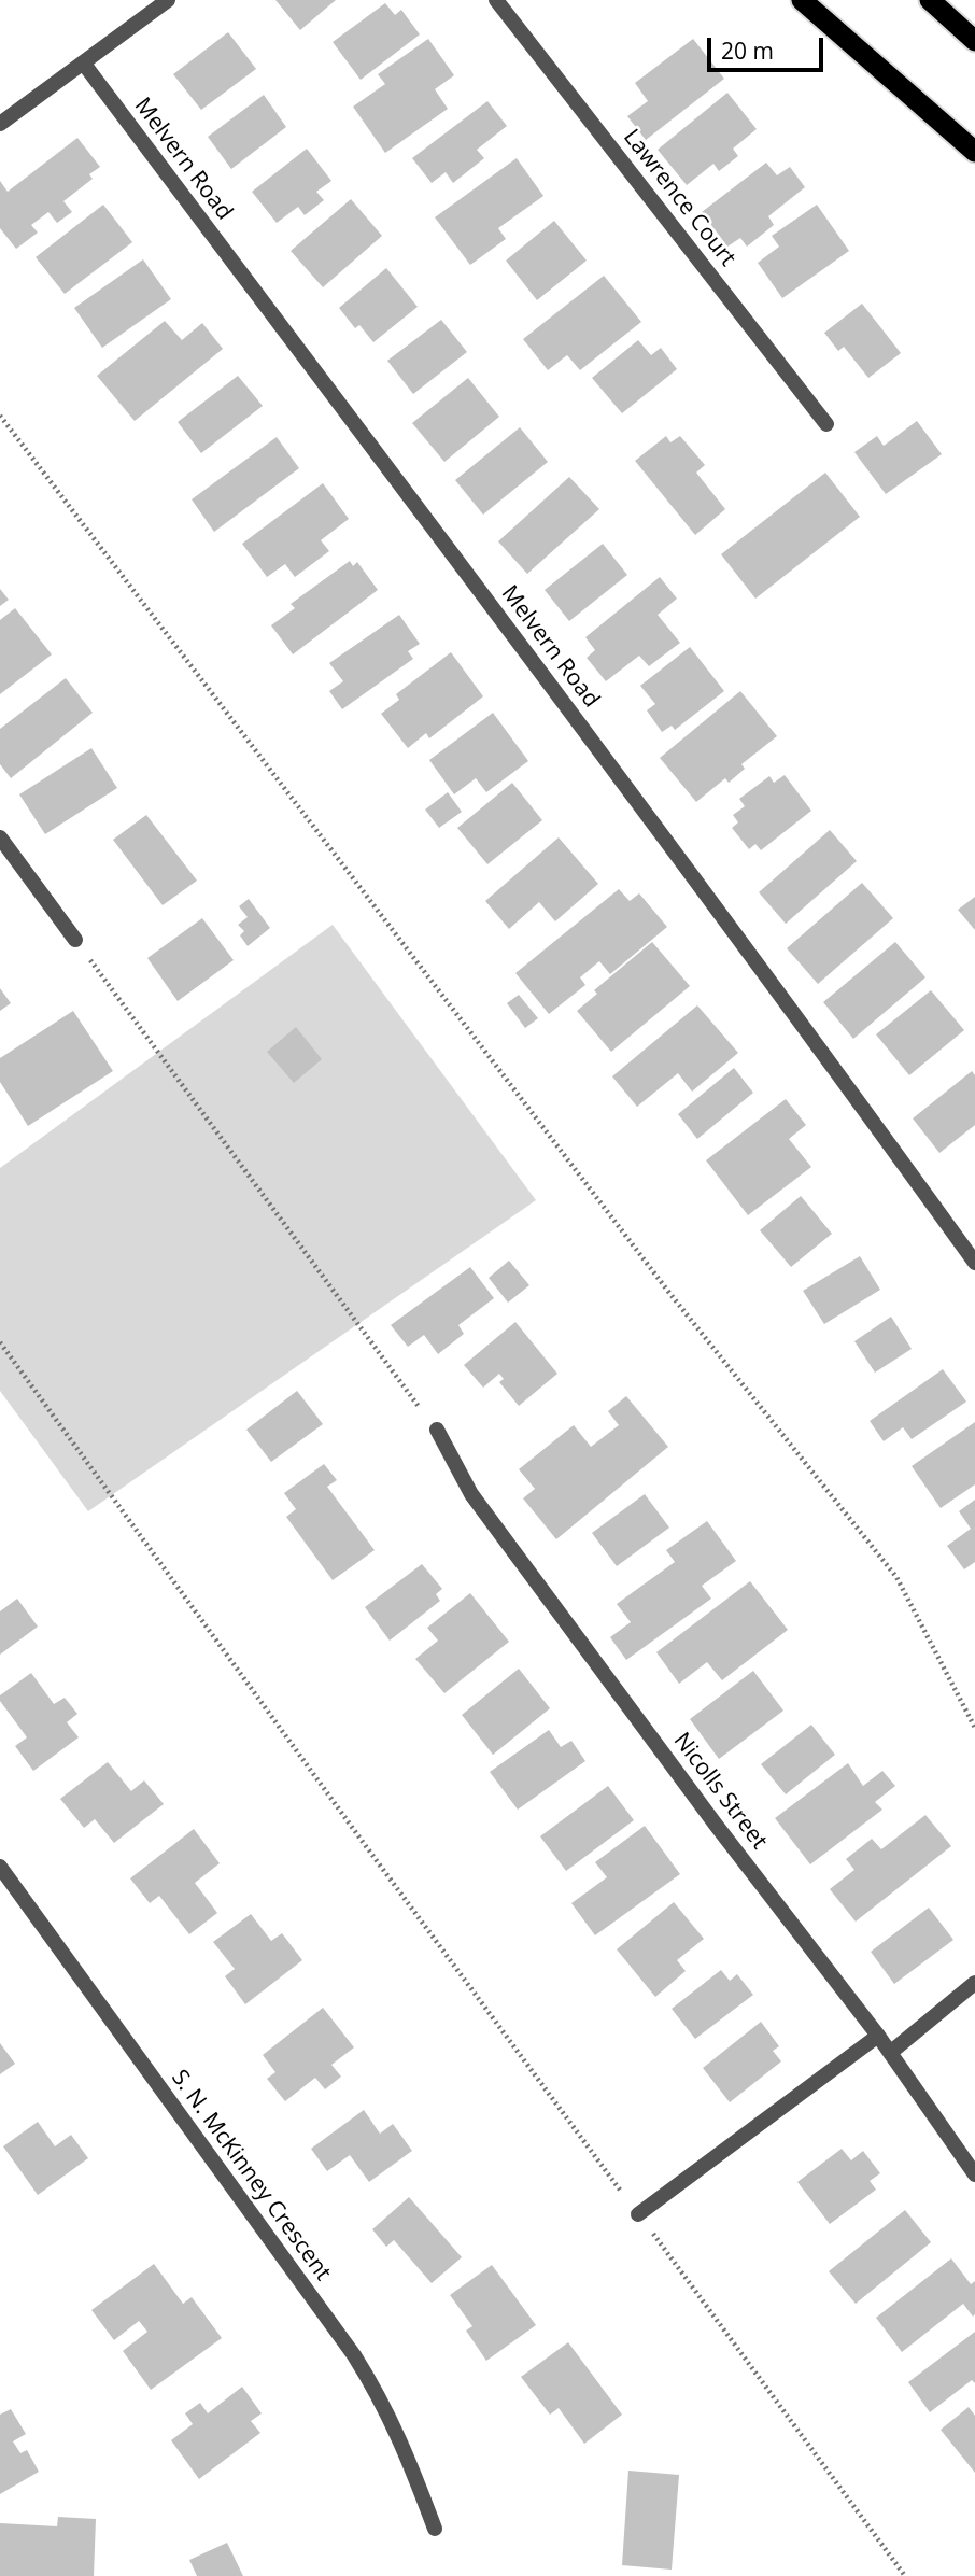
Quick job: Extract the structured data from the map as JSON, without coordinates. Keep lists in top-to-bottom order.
{
  "streets": {
    "street": [
      "Melvern Road",
      "Lawrence Court",
      "Nicolls Street",
      "S. N. McKinney Crescent"
    ]
  },
  "scale_bar": "20 m"
}
